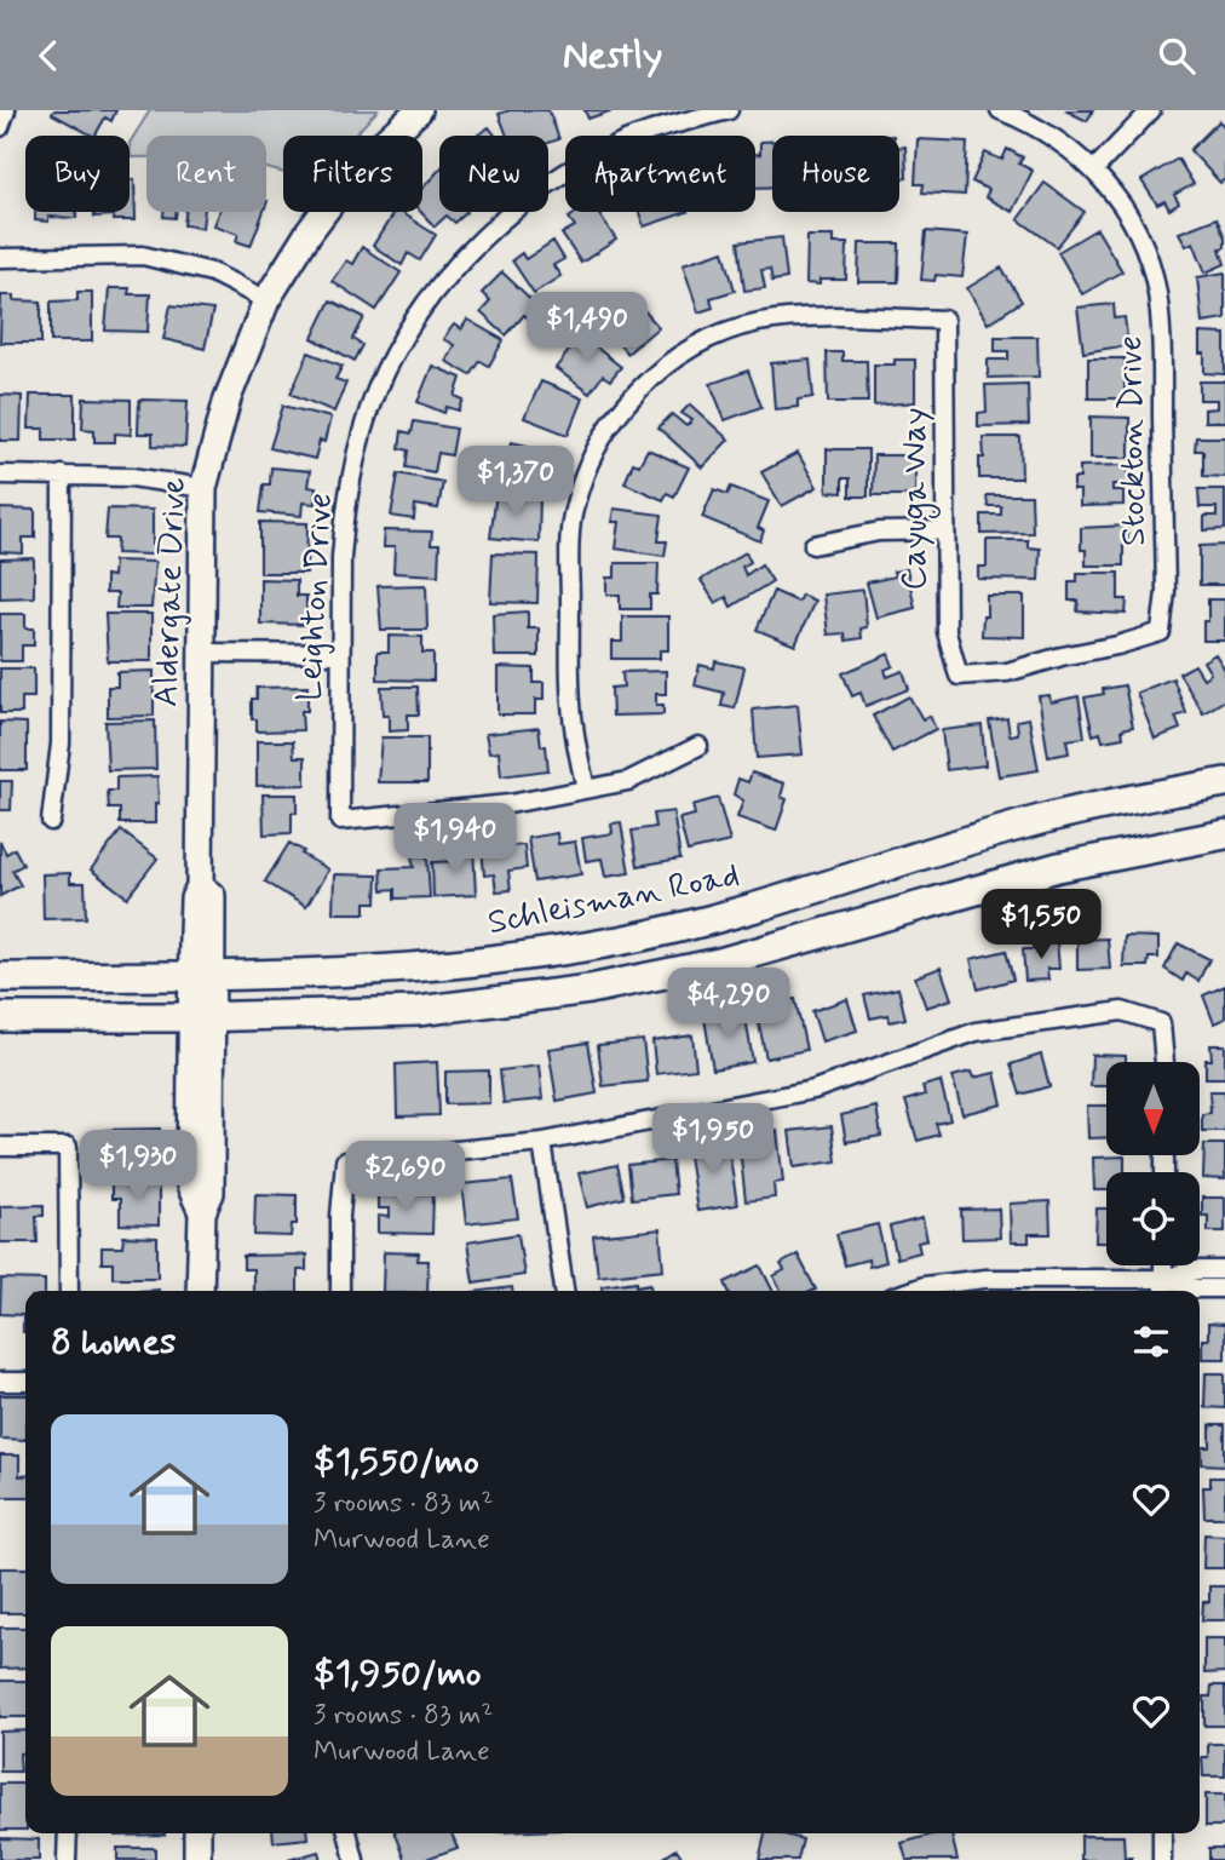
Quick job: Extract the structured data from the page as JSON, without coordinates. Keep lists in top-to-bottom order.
{
  "streets": {
    "main road": ["Schleisman Road"],
    "street": [
      "Stockton Drive",
      "Cayuga Way",
      "Aldergate Drive",
      "Leighton Drive"
    ]
  },
  "crossings": [
    ["Stockton Drive", "Cayuga Way"],
    ["Cayuga Way", "Leighton Drive"],
    ["Aldergate Drive", "Schleisman Road"]
  ],
  "north": "bottom",
  "page": {
    "header": "Nestly",
    "chip": [
      "Buy",
      "Rent",
      "Filters",
      "New",
      "Apartment",
      "House"
    ],
    "price": [
      "$1,490",
      "$1,370",
      "$1,940",
      "$1,550",
      "$4,290",
      "$1,950",
      "$1,930",
      "$2,690"
    ],
    "heading": "8 homes",
    "list": [
      {
        "name": "$1,550/mo",
        "note": "3 rooms · 83 m² · Murwood Lane"
      },
      {
        "name": "$1,950/mo",
        "note": "3 rooms · 83 m² · Murwood Lane"
      }
    ]
  }
}
